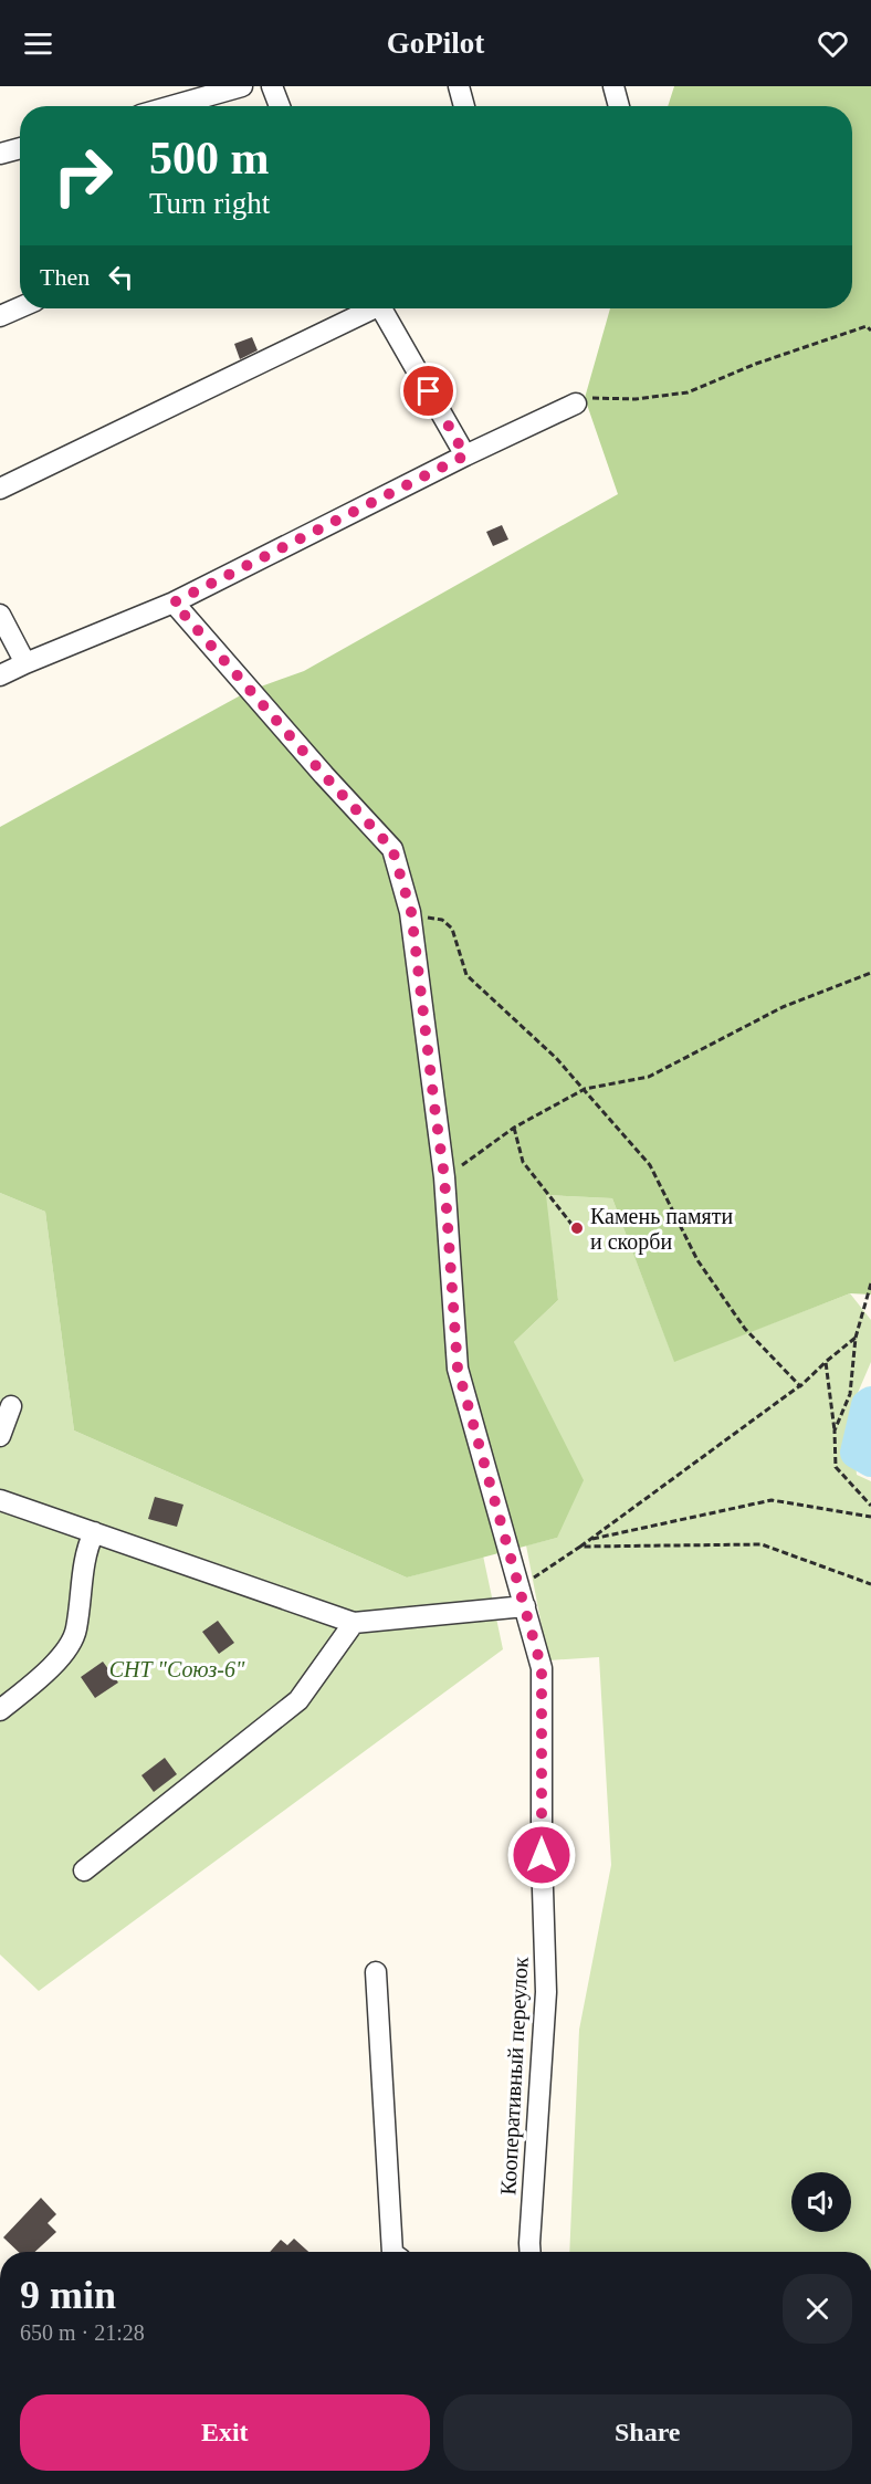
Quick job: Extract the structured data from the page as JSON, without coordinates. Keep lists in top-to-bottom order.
{
  "streets": {
    "street": ["Кооперативный переулок"]
  },
  "parks": ["СНТ \"Союз-6\""],
  "places": ["Камень памяти и скорби"],
  "page": {
    "header": "GoPilot",
    "turn": ["500 m", "Turn right"],
    "then": "Then",
    "heading": ["9 min", "650 m · 21:28"],
    "buttons": ["Exit", "Share"]
  }
}
